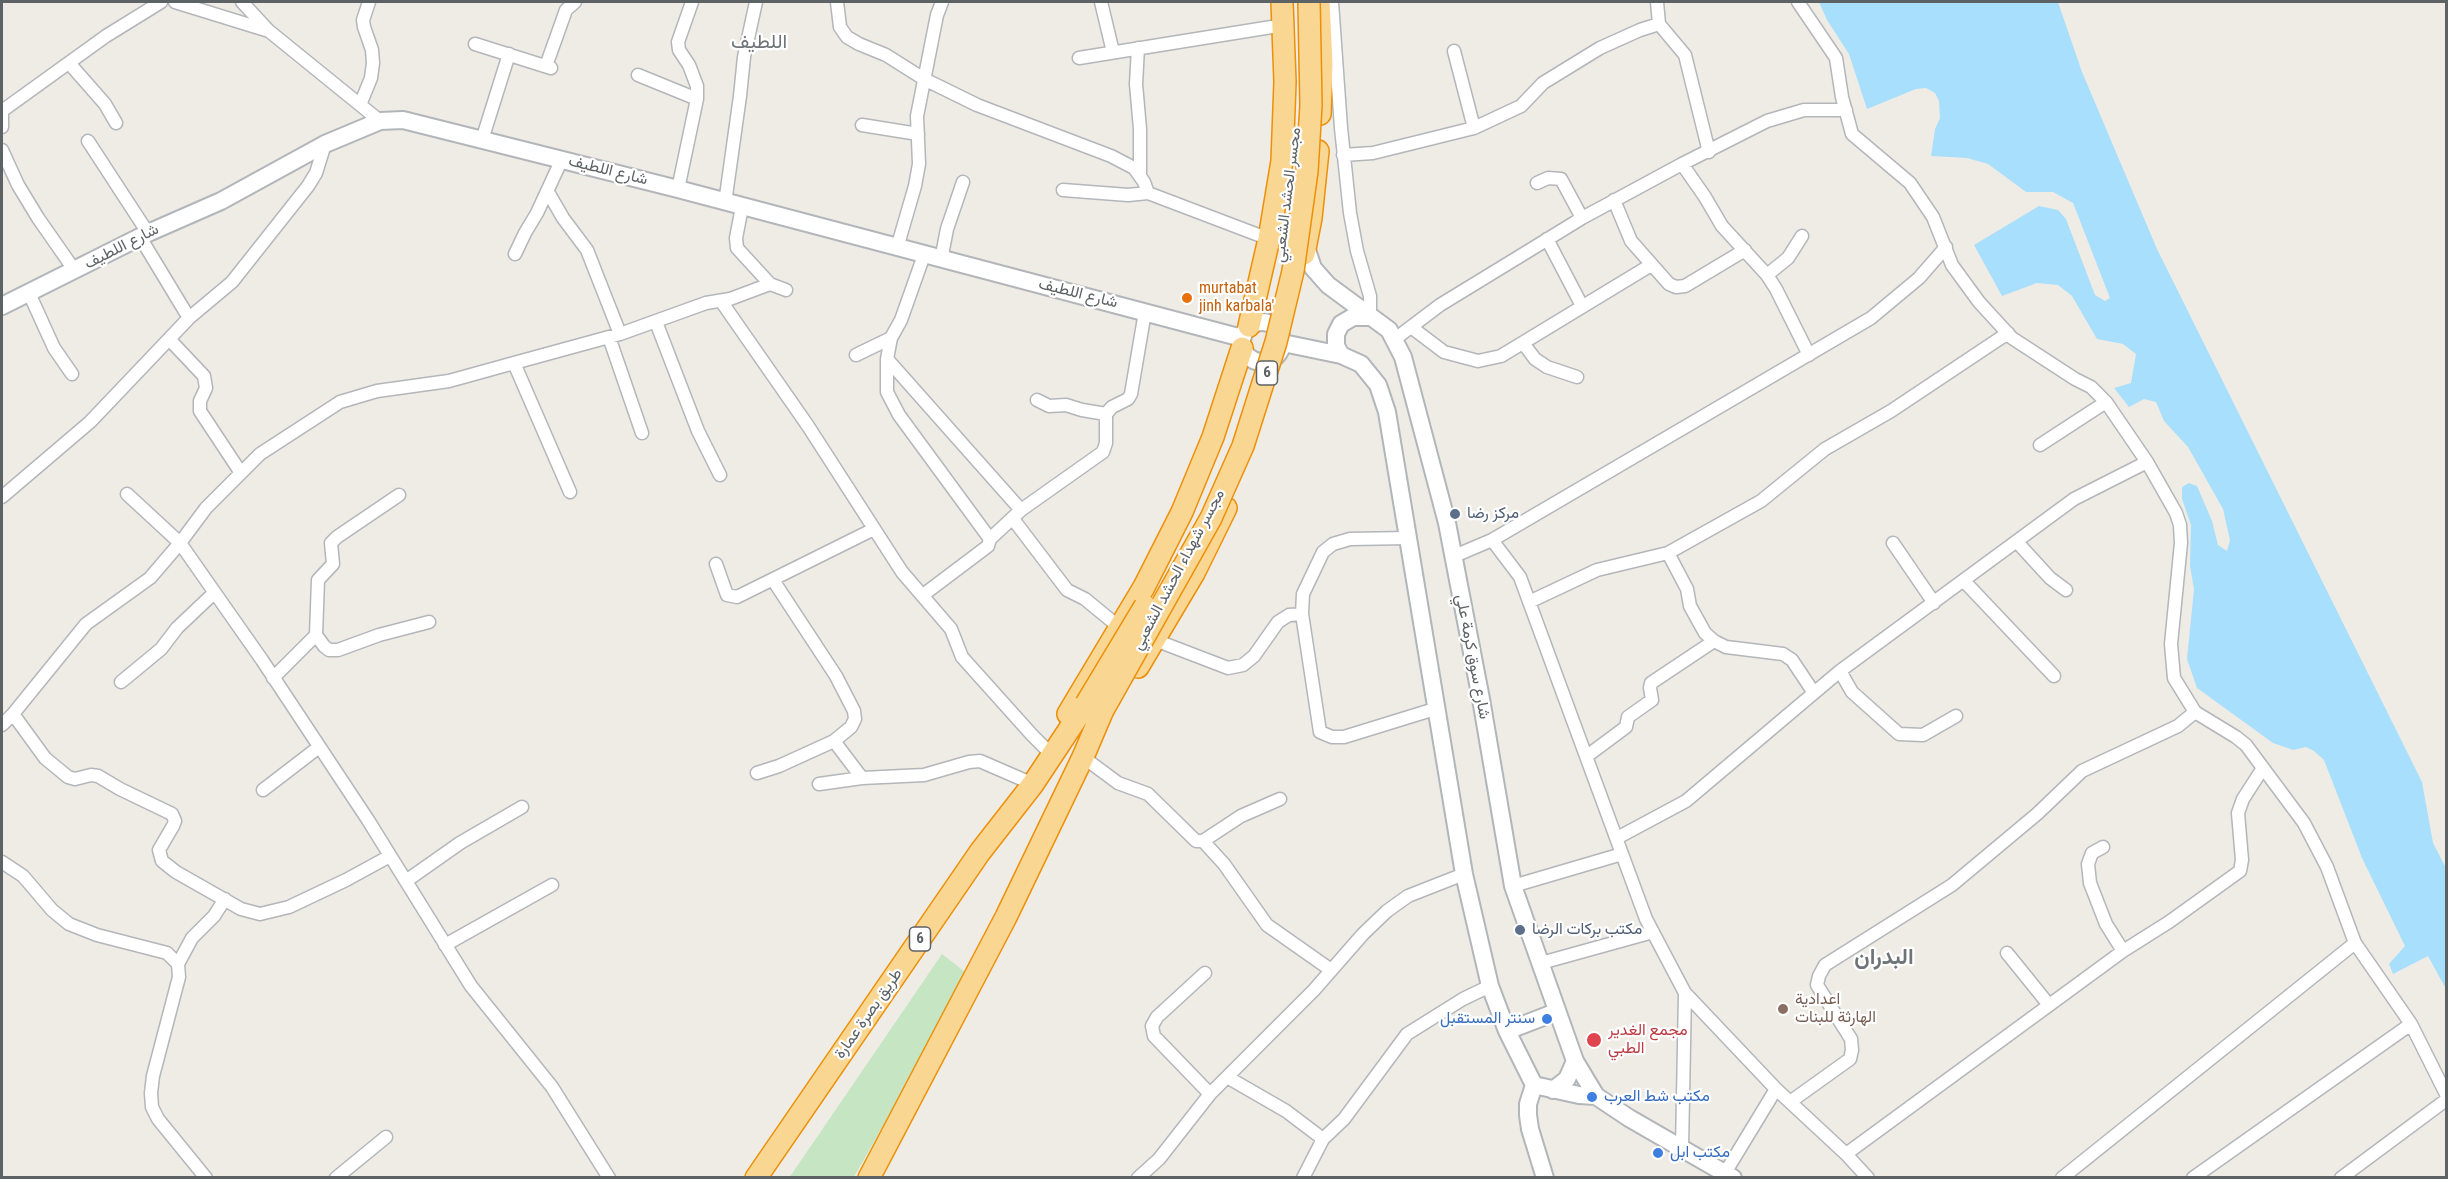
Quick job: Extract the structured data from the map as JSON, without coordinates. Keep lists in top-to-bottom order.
{
  "streets": {
    "highway": [
      "مجسر الحشد الشعبي",
      "6",
      "مجسر شهداء الحشد الشعبي",
      "طريق بصرة عمارة"
    ],
    "main road": ["شارع اللطيف", "شارع سوق كرمة علي"]
  },
  "crossings": [
    ["مجسر الحشد الشعبي", "6"],
    ["مجسر الحشد الشعبي", "مجسر شهداء الحشد الشعبي"],
    ["مجسر الحشد الشعبي", "طريق بصرة عمارة"],
    ["6", "مجسر شهداء الحشد الشعبي"],
    ["6", "طريق بصرة عمارة"],
    ["مجسر شهداء الحشد الشعبي", "طريق بصرة عمارة"]
  ],
  "districts": ["اللطيف", "البدران"],
  "places": [
    "murtabat jinh karbala'",
    "مركز رضا",
    "مكتب بركات الرضا",
    "اعدادية الهارثة للبنات",
    "سنتر المستقبل",
    "مجمع الغدير الطبي",
    "مكتب شط العرب",
    "مكتب ابل"
  ]
}
